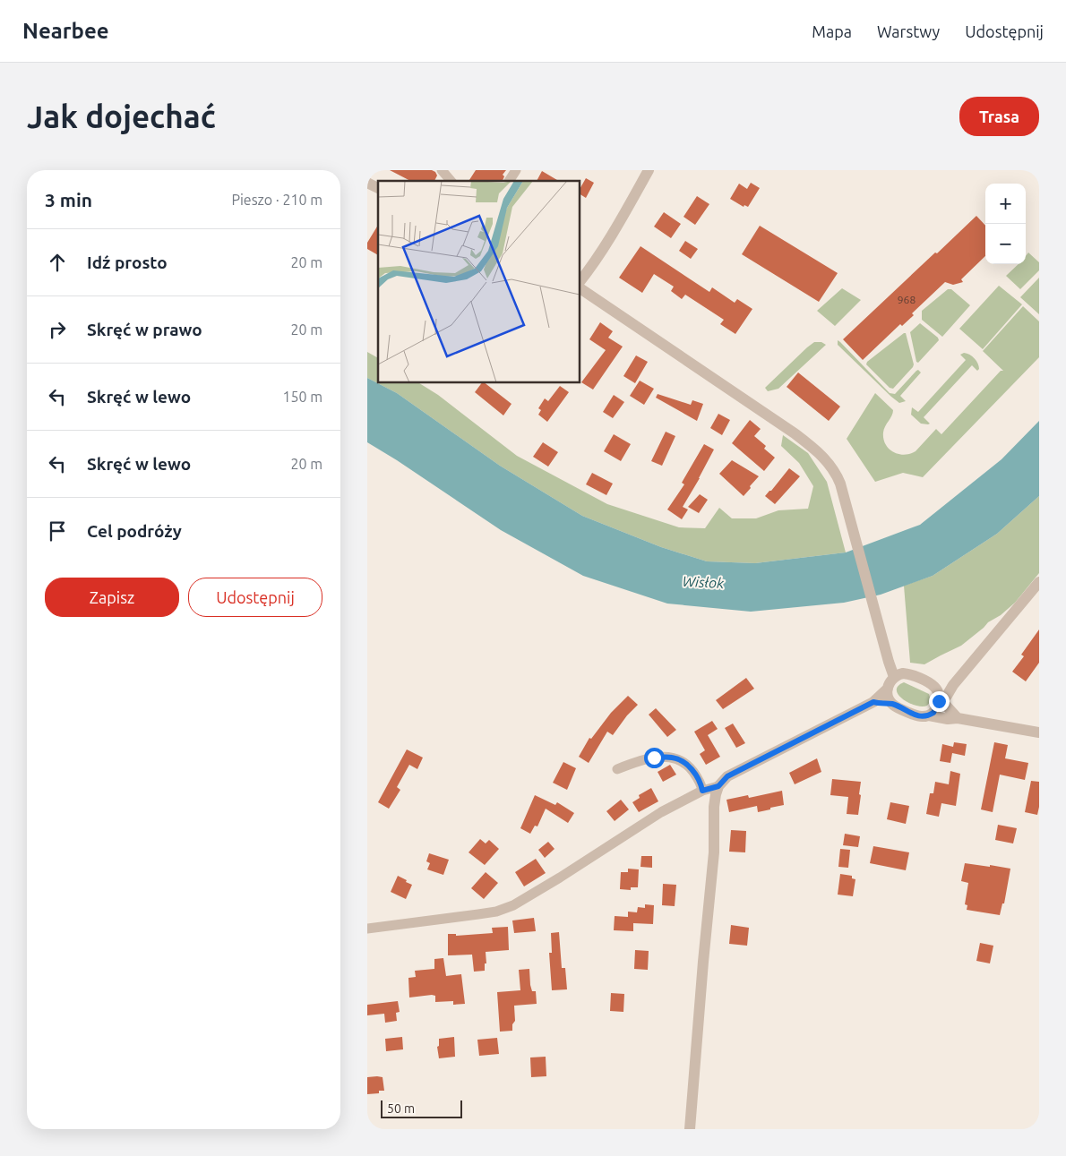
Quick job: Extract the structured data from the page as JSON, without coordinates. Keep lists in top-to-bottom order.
{
  "water": ["Wisłok"],
  "house_numbers": ["968"],
  "scale_bar": "50 m",
  "page": {
    "header": "Nearbee",
    "nav": ["Mapa", "Warstwy", "Udostępnij"],
    "buttons": [
      "Trasa",
      ["Zapisz", "Udostępnij"]
    ],
    "title": "Jak dojechać",
    "heading": ["3 min", "Pieszo · 210 m"],
    "map_buttons": ["+", "−"],
    "list": [
      ["Idź prosto", "20 m"],
      ["Skręć w prawo", "20 m"],
      ["Skręć w lewo", "150 m"],
      ["Skręć w lewo", "20 m"],
      "Cel podróży"
    ],
    "scale": "50 m"
  }
}
